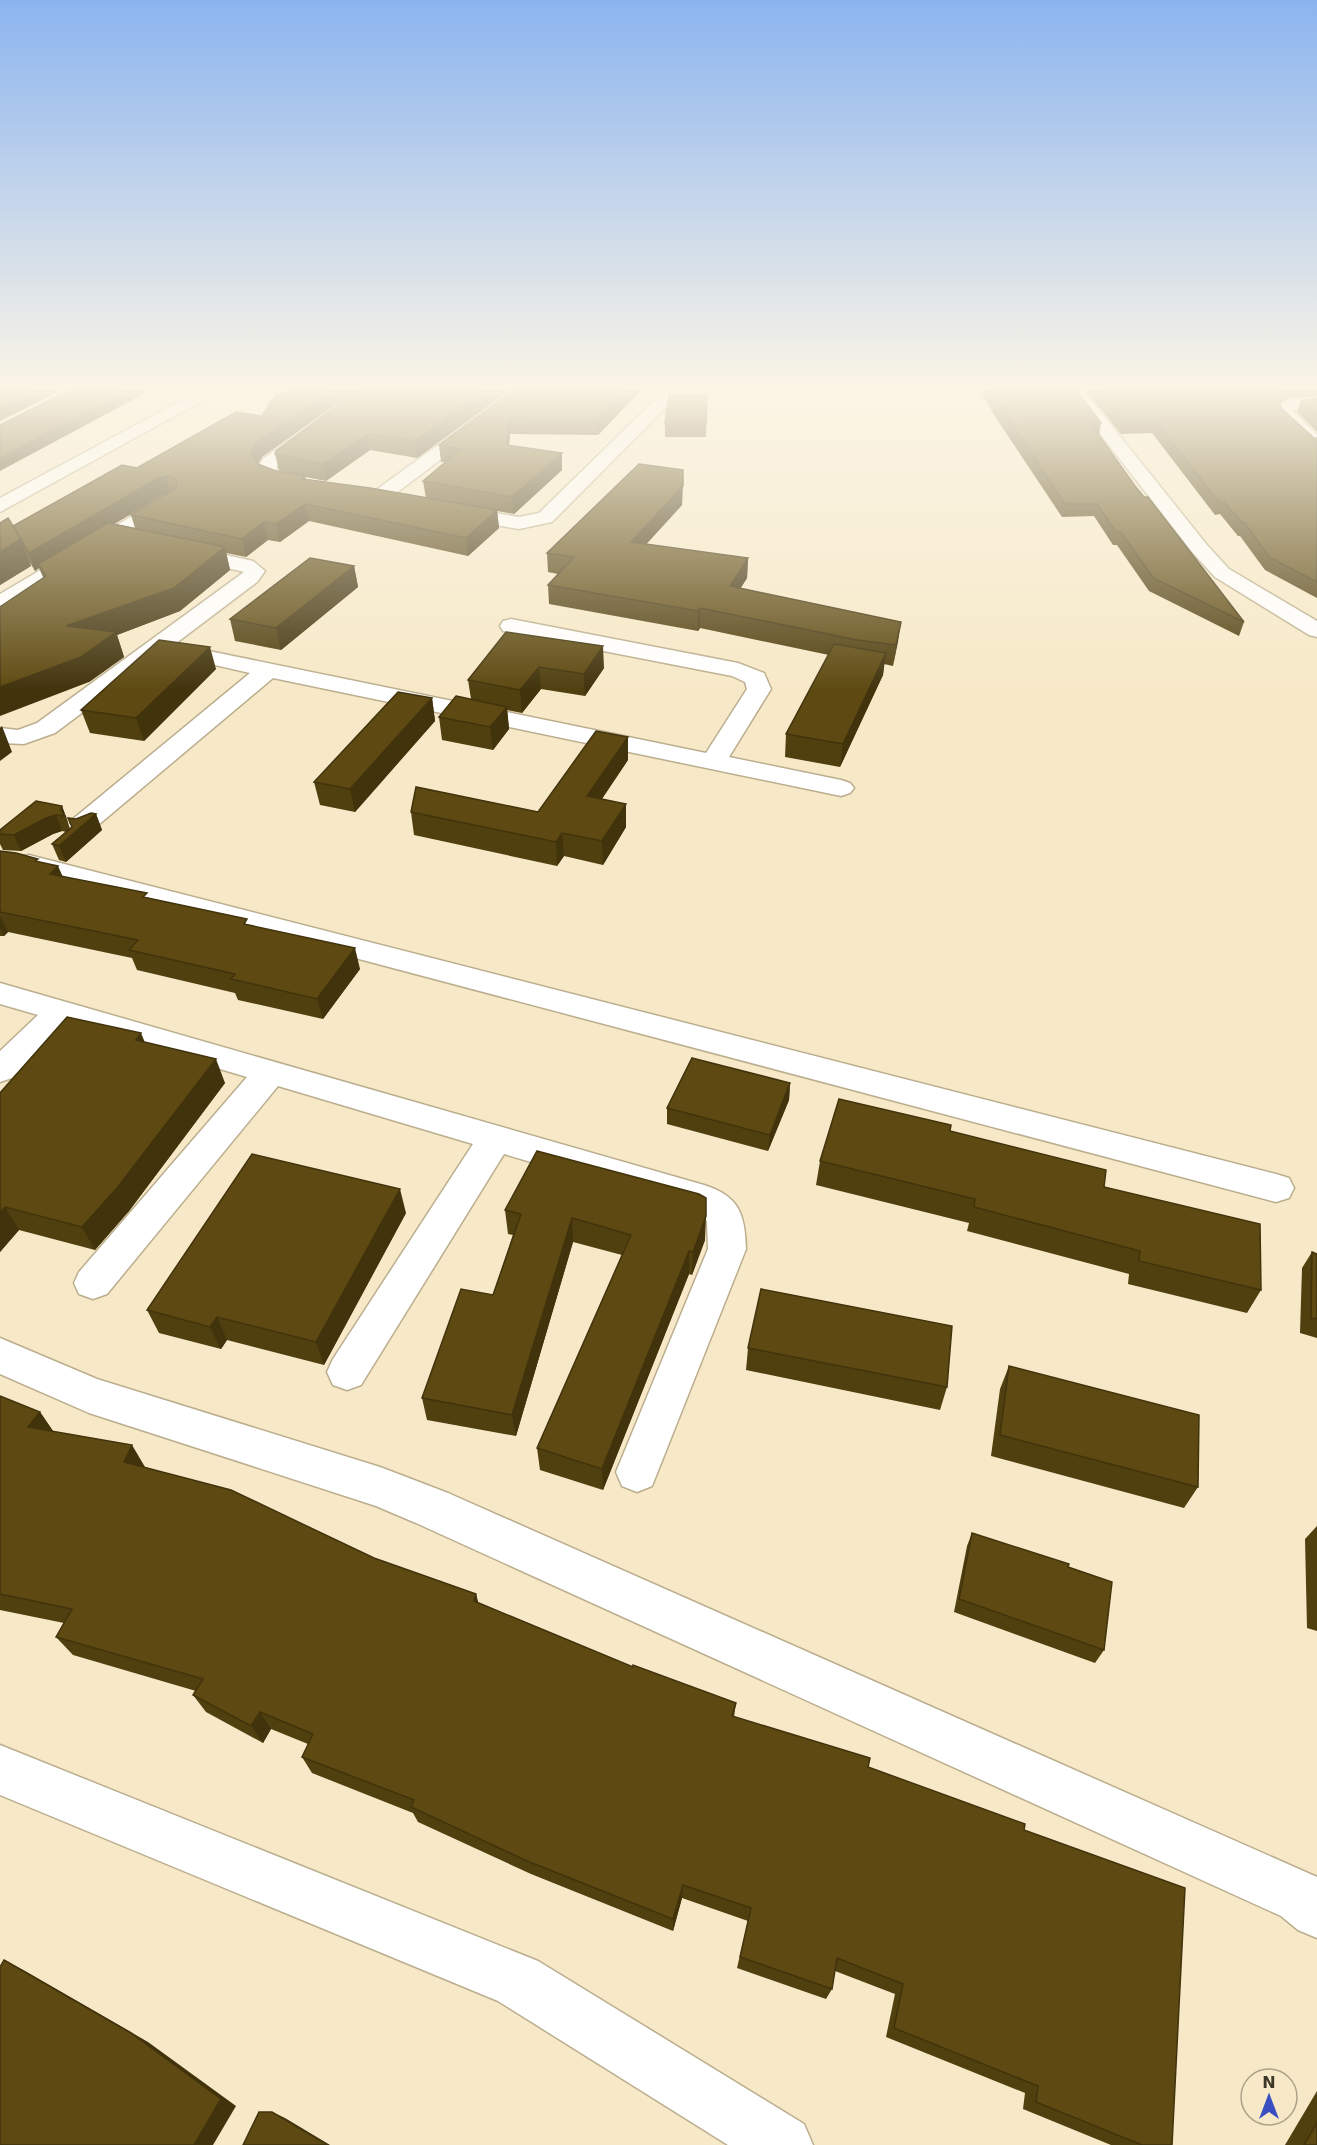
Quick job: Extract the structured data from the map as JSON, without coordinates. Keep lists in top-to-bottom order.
{
  "north": "top"
}
